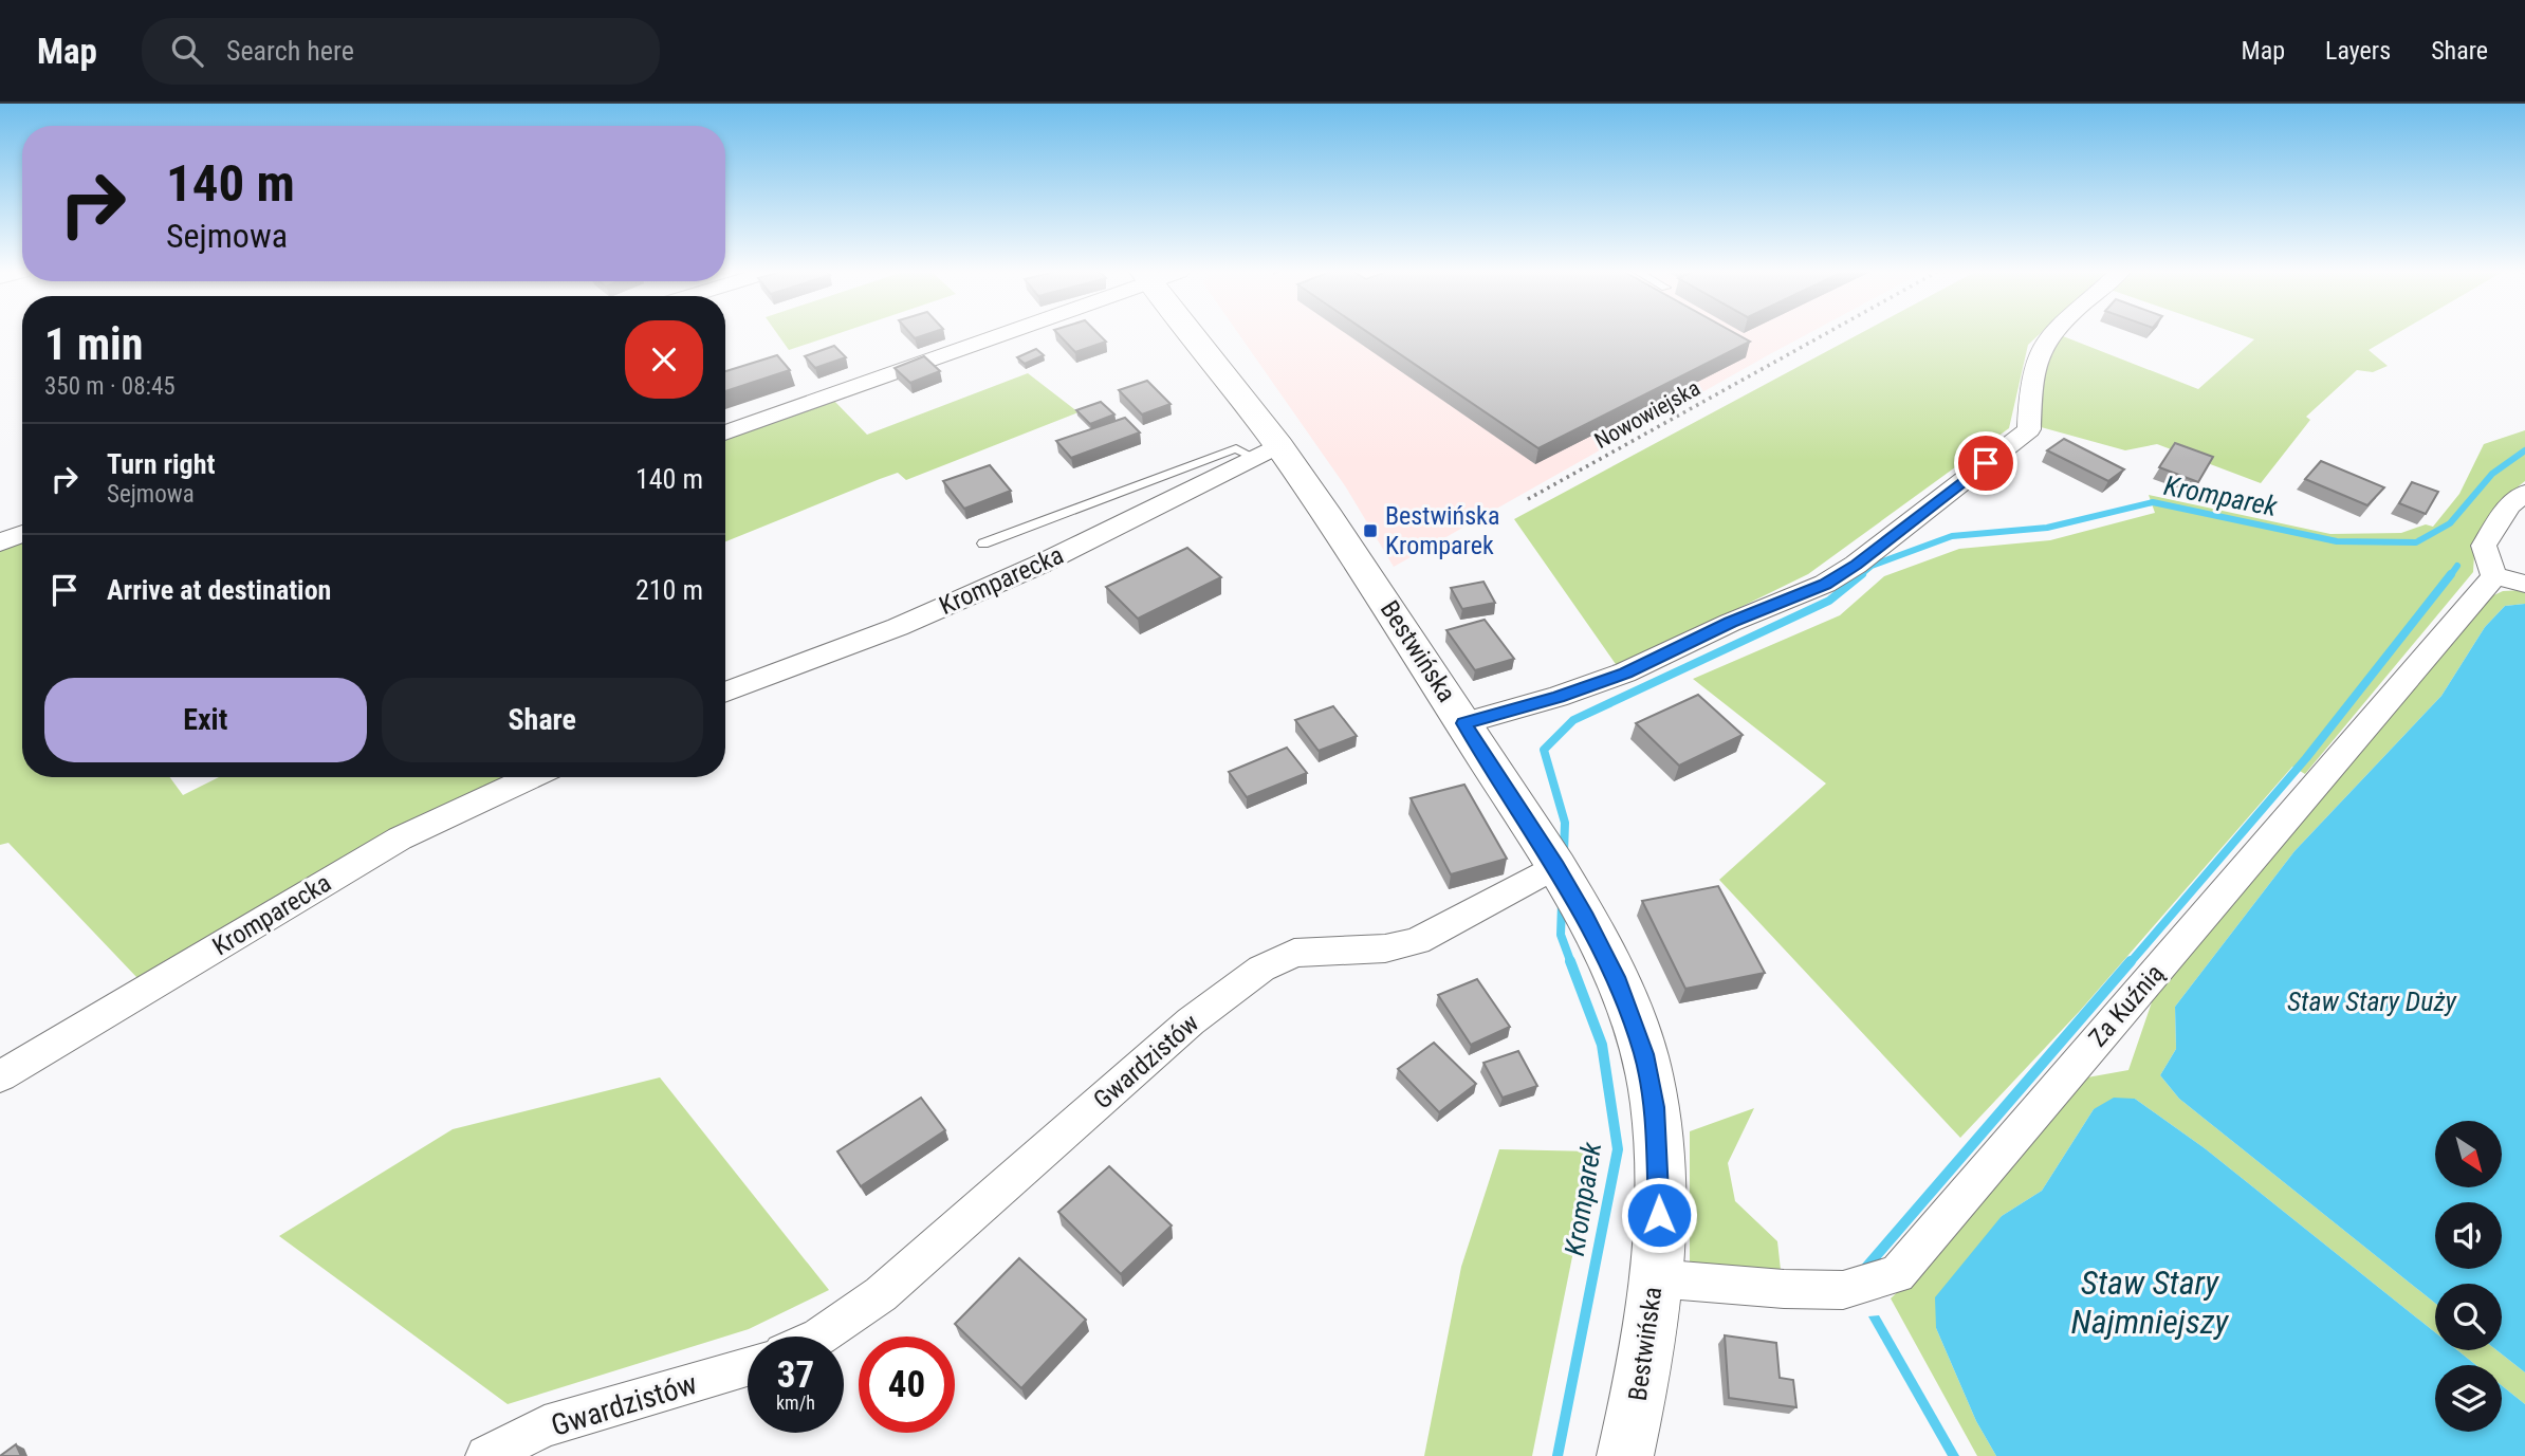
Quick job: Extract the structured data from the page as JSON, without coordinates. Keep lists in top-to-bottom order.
{
  "streets": {
    "street": [
      "Kromparecka",
      "Bestwińska",
      "Za Kuźnią",
      "Gwardzistów"
    ],
    "path": ["Nowowiejska"]
  },
  "crossings": [
    ["Kromparecka", "Bestwińska"],
    ["Bestwińska", "Za Kuźnią"],
    ["Bestwińska", "Gwardzistów"]
  ],
  "water": ["Kromparek", "Staw Stary Duży", "Staw Stary Najmniejszy"],
  "places": {
    "transit": ["Bestwińska Kromparek"]
  },
  "north": "bottom right",
  "page": {
    "header": "Map",
    "search": "Search here",
    "nav": ["Map", "Layers", "Share"],
    "turn": ["140 m", "Sejmowa"],
    "heading": ["1 min", "350 m · 08:45"],
    "list": [
      {
        "name": "Turn right",
        "note": "Sejmowa",
        "value": "140 m"
      },
      {
        "name": "Arrive at destination",
        "value": "210 m"
      }
    ],
    "buttons": ["Exit", "Share"],
    "speed": "37 km/h",
    "limit": "40"
  }
}
